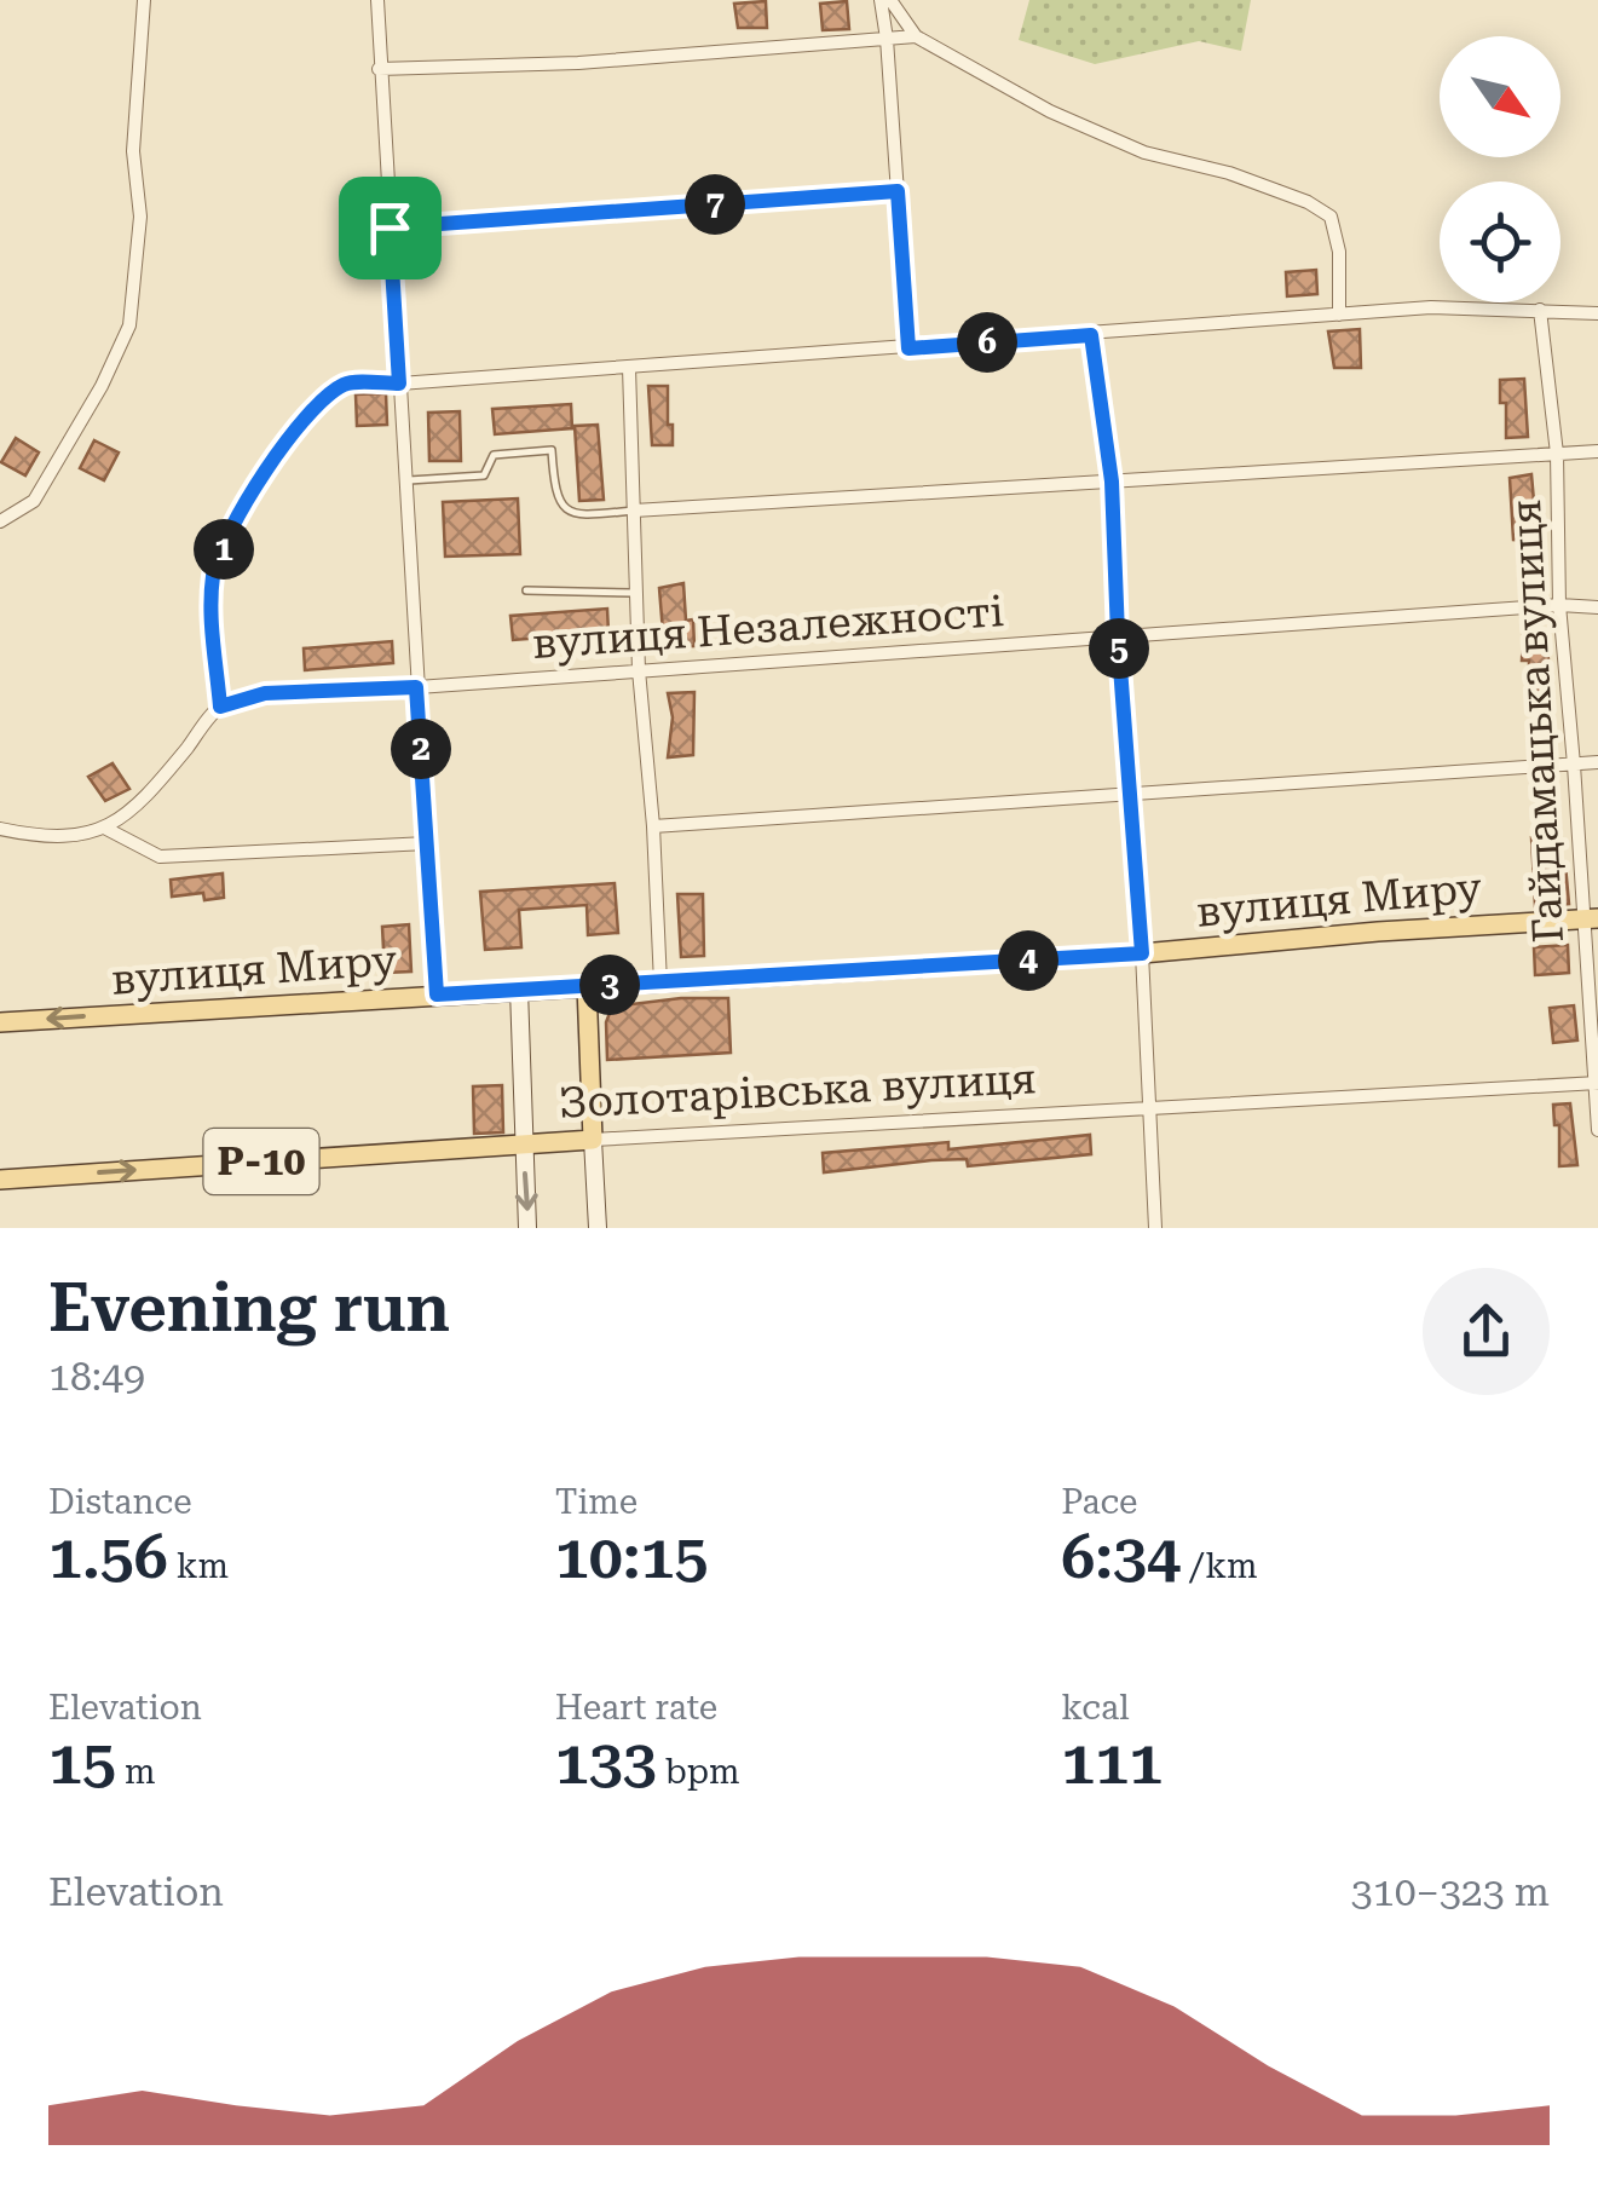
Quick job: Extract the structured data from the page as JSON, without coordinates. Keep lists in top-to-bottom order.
{
  "streets": {
    "main road": ["вулиця Миру", "Золотарівська вулиця", "Р-10"],
    "street": ["вулиця Незалежності", "Гайдамацька вулиця"]
  },
  "crossings": [
    ["вулиця Незалежності", "Гайдамацька вулиця"],
    ["Гайдамацька вулиця", "вулиця Миру"],
    ["Гайдамацька вулиця", "Золотарівська вулиця"]
  ],
  "north": "bottom right",
  "page": {
    "pins": [
      "7",
      "6",
      "1",
      "5",
      "2",
      "4",
      "3"
    ],
    "heading": ["Evening run", "18:49"],
    "stats": [
      ["Distance", "1.56 km"],
      ["Time", "10:15"],
      ["Pace", "6:34 /km"],
      ["Elevation", "15 m"],
      ["Heart rate", "133 bpm"],
      ["kcal", "111"]
    ],
    "chart": ["Elevation", "310–323 m"]
  }
}
